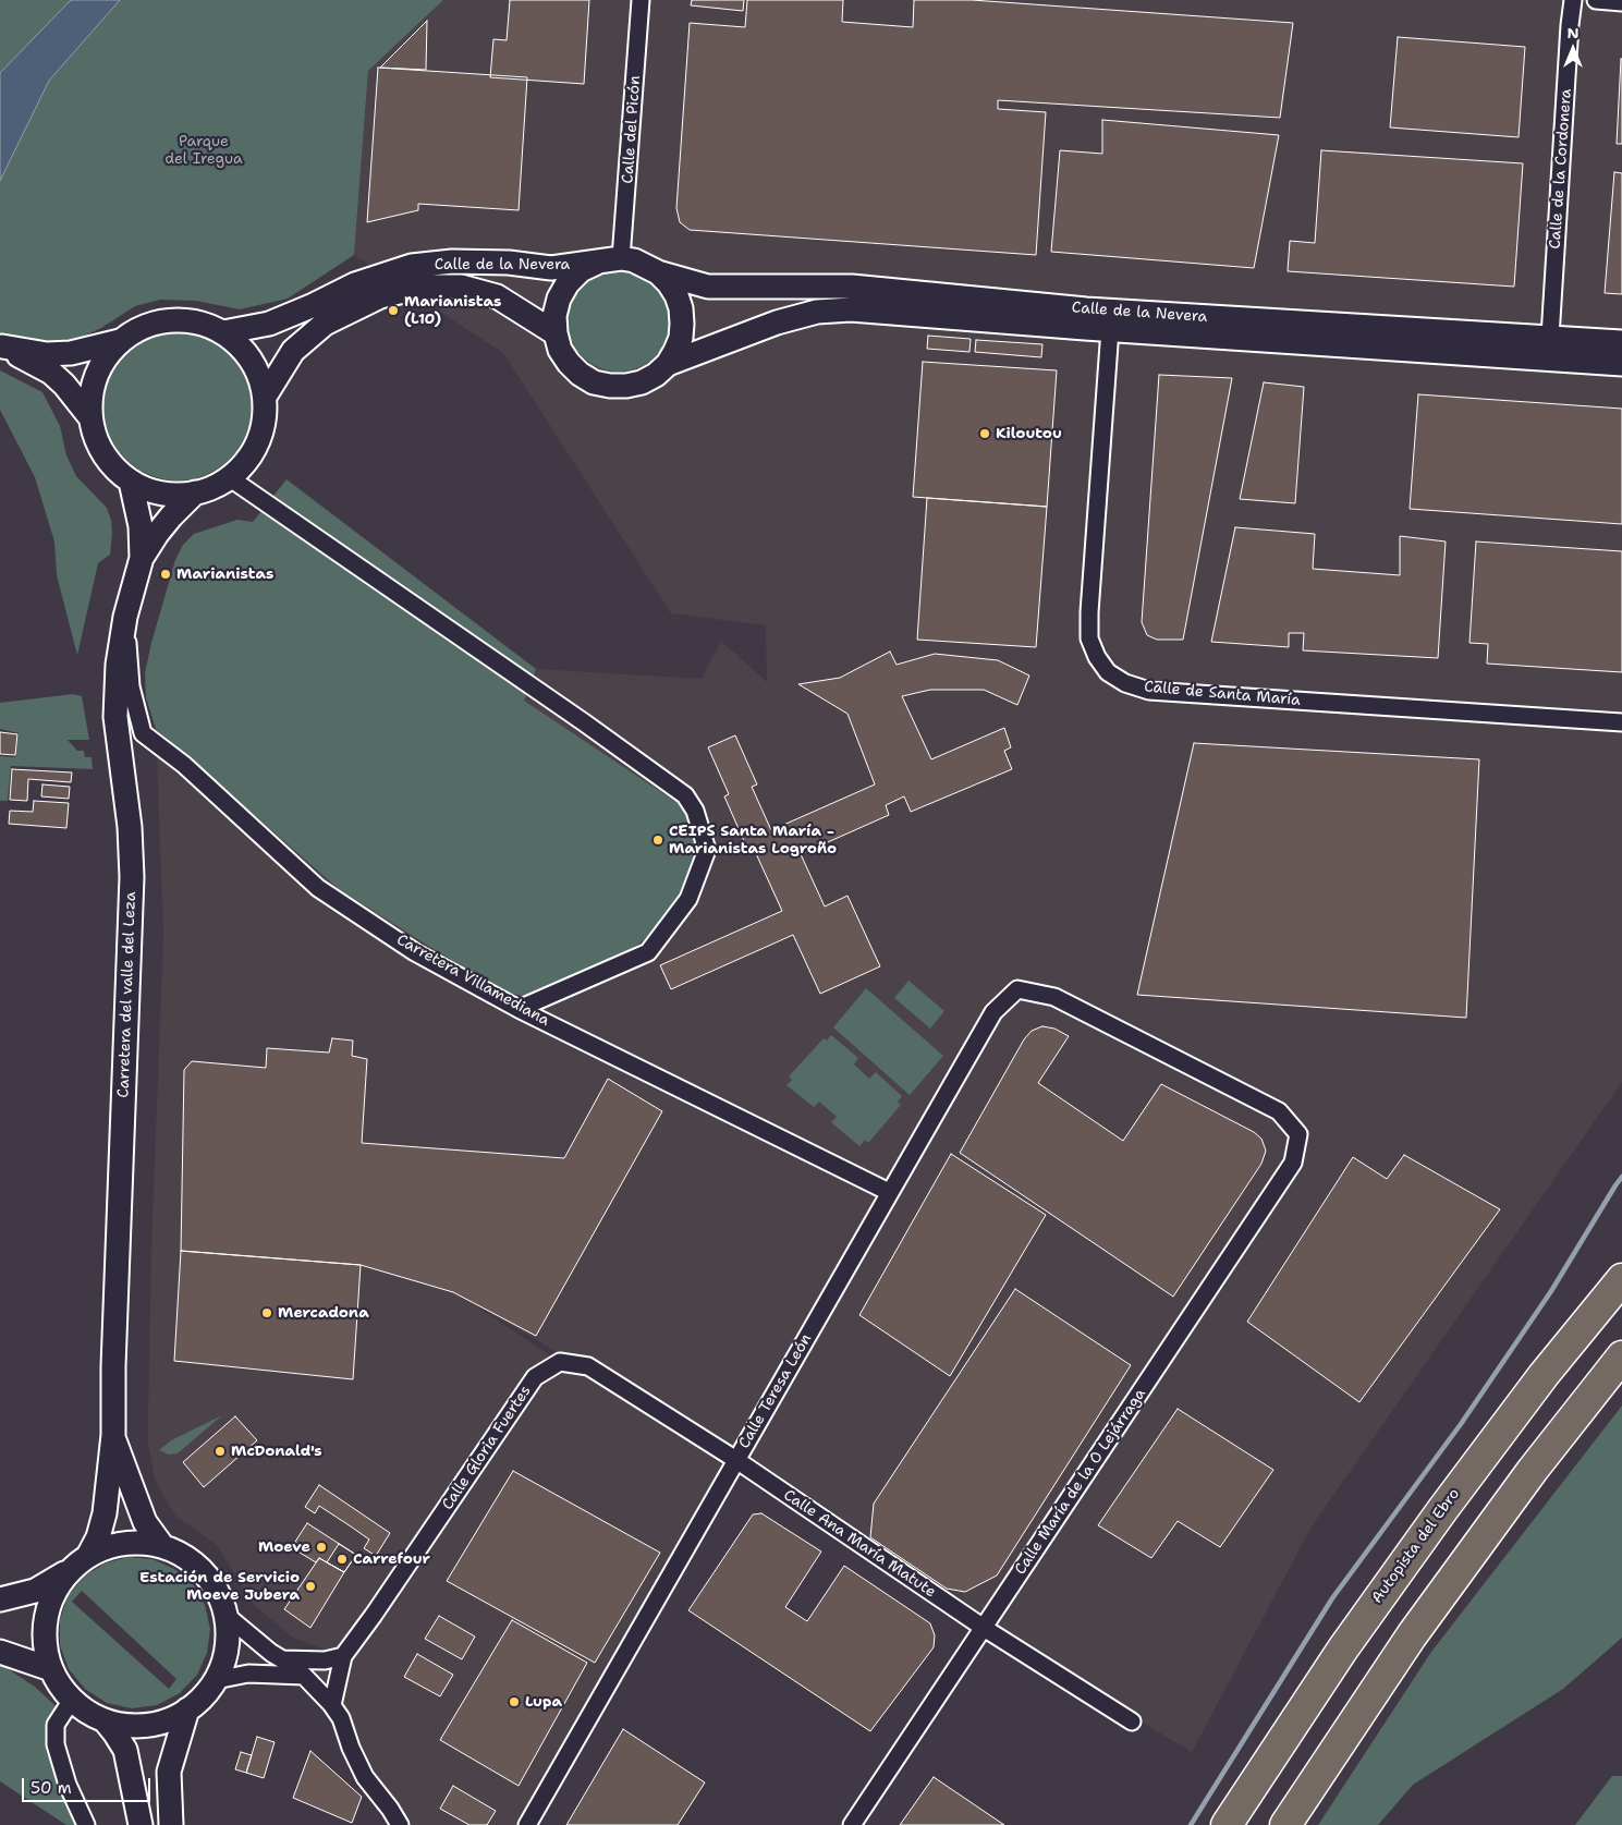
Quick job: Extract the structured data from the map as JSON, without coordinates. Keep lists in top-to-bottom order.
{
  "streets": {
    "highway": ["Autopista del Ebro"],
    "main road": ["Calle de la Nevera", "Carretera del valle del Leza"],
    "street": [
      "Calle del Picón",
      "Calle de la Cordonera",
      "Calle de Santa María",
      "Carretera Villamediana",
      "Calle Teresa León",
      "Calle Gloria Fuertes",
      "Calle María de la O Lejárraga",
      "Calle Ana María Matute"
    ]
  },
  "crossings": [
    ["Calle del Picón", "Calle de la Nevera"],
    ["Calle de la Cordonera", "Calle de la Nevera"],
    ["Calle de la Nevera", "Calle de Santa María"],
    ["Calle de la Nevera", "Carretera del valle del Leza"],
    ["Carretera Villamediana", "Carretera del valle del Leza"],
    ["Carretera Villamediana", "Calle Teresa León"],
    ["Calle Teresa León", "Calle Gloria Fuertes"],
    ["Calle Teresa León", "Calle María de la O Lejárraga"],
    ["Calle Teresa León", "Calle Ana María Matute"],
    ["Calle Gloria Fuertes", "Calle Ana María Matute"],
    ["Calle María de la O Lejárraga", "Calle Ana María Matute"]
  ],
  "parks": ["Parque del Iregua"],
  "places": [
    "Marianistas (L10)",
    "Kiloutou",
    "Marianistas",
    "CEIPS Santa María - Marianistas Logroño",
    "Mercadona",
    "McDonald's",
    "Moeve",
    "Carrefour",
    "Estación de Servicio Moeve Jubera",
    "Lupa"
  ],
  "scale_bar": "50 m",
  "north": "top"
}
